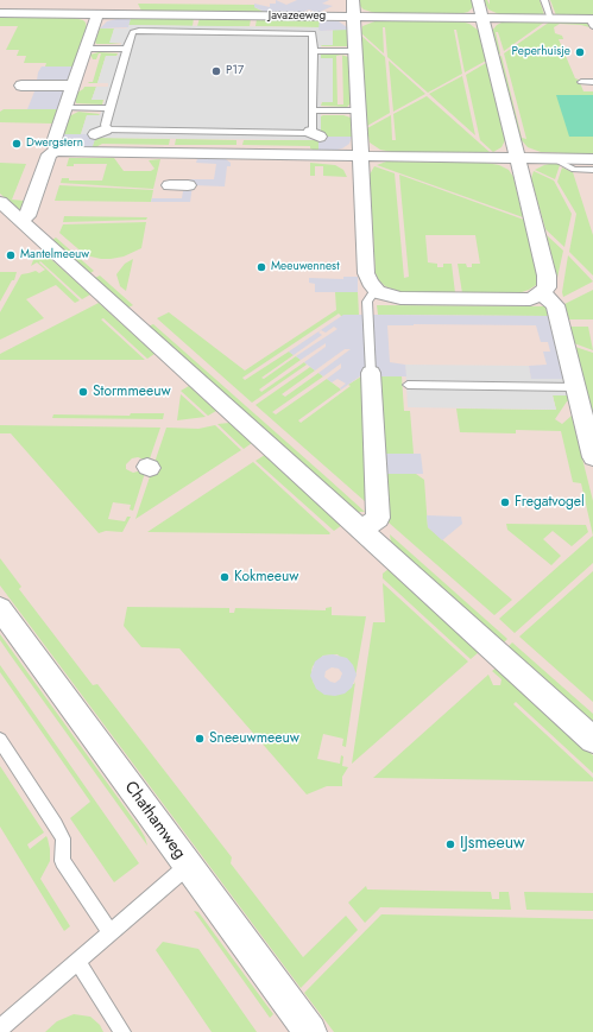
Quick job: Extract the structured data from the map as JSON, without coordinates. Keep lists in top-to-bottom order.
{
  "streets": {
    "street": ["Javazeeweg", "Chathamweg"]
  },
  "places": [
    "Peperhuisje",
    "P17",
    "Dwergstern",
    "Mantelmeeuw",
    "Meeuwennest",
    "Stormmeeuw",
    "Fregatvogel",
    "Kokmeeuw",
    "Sneeuwmeeuw",
    "IJsmeeuw"
  ]
}
